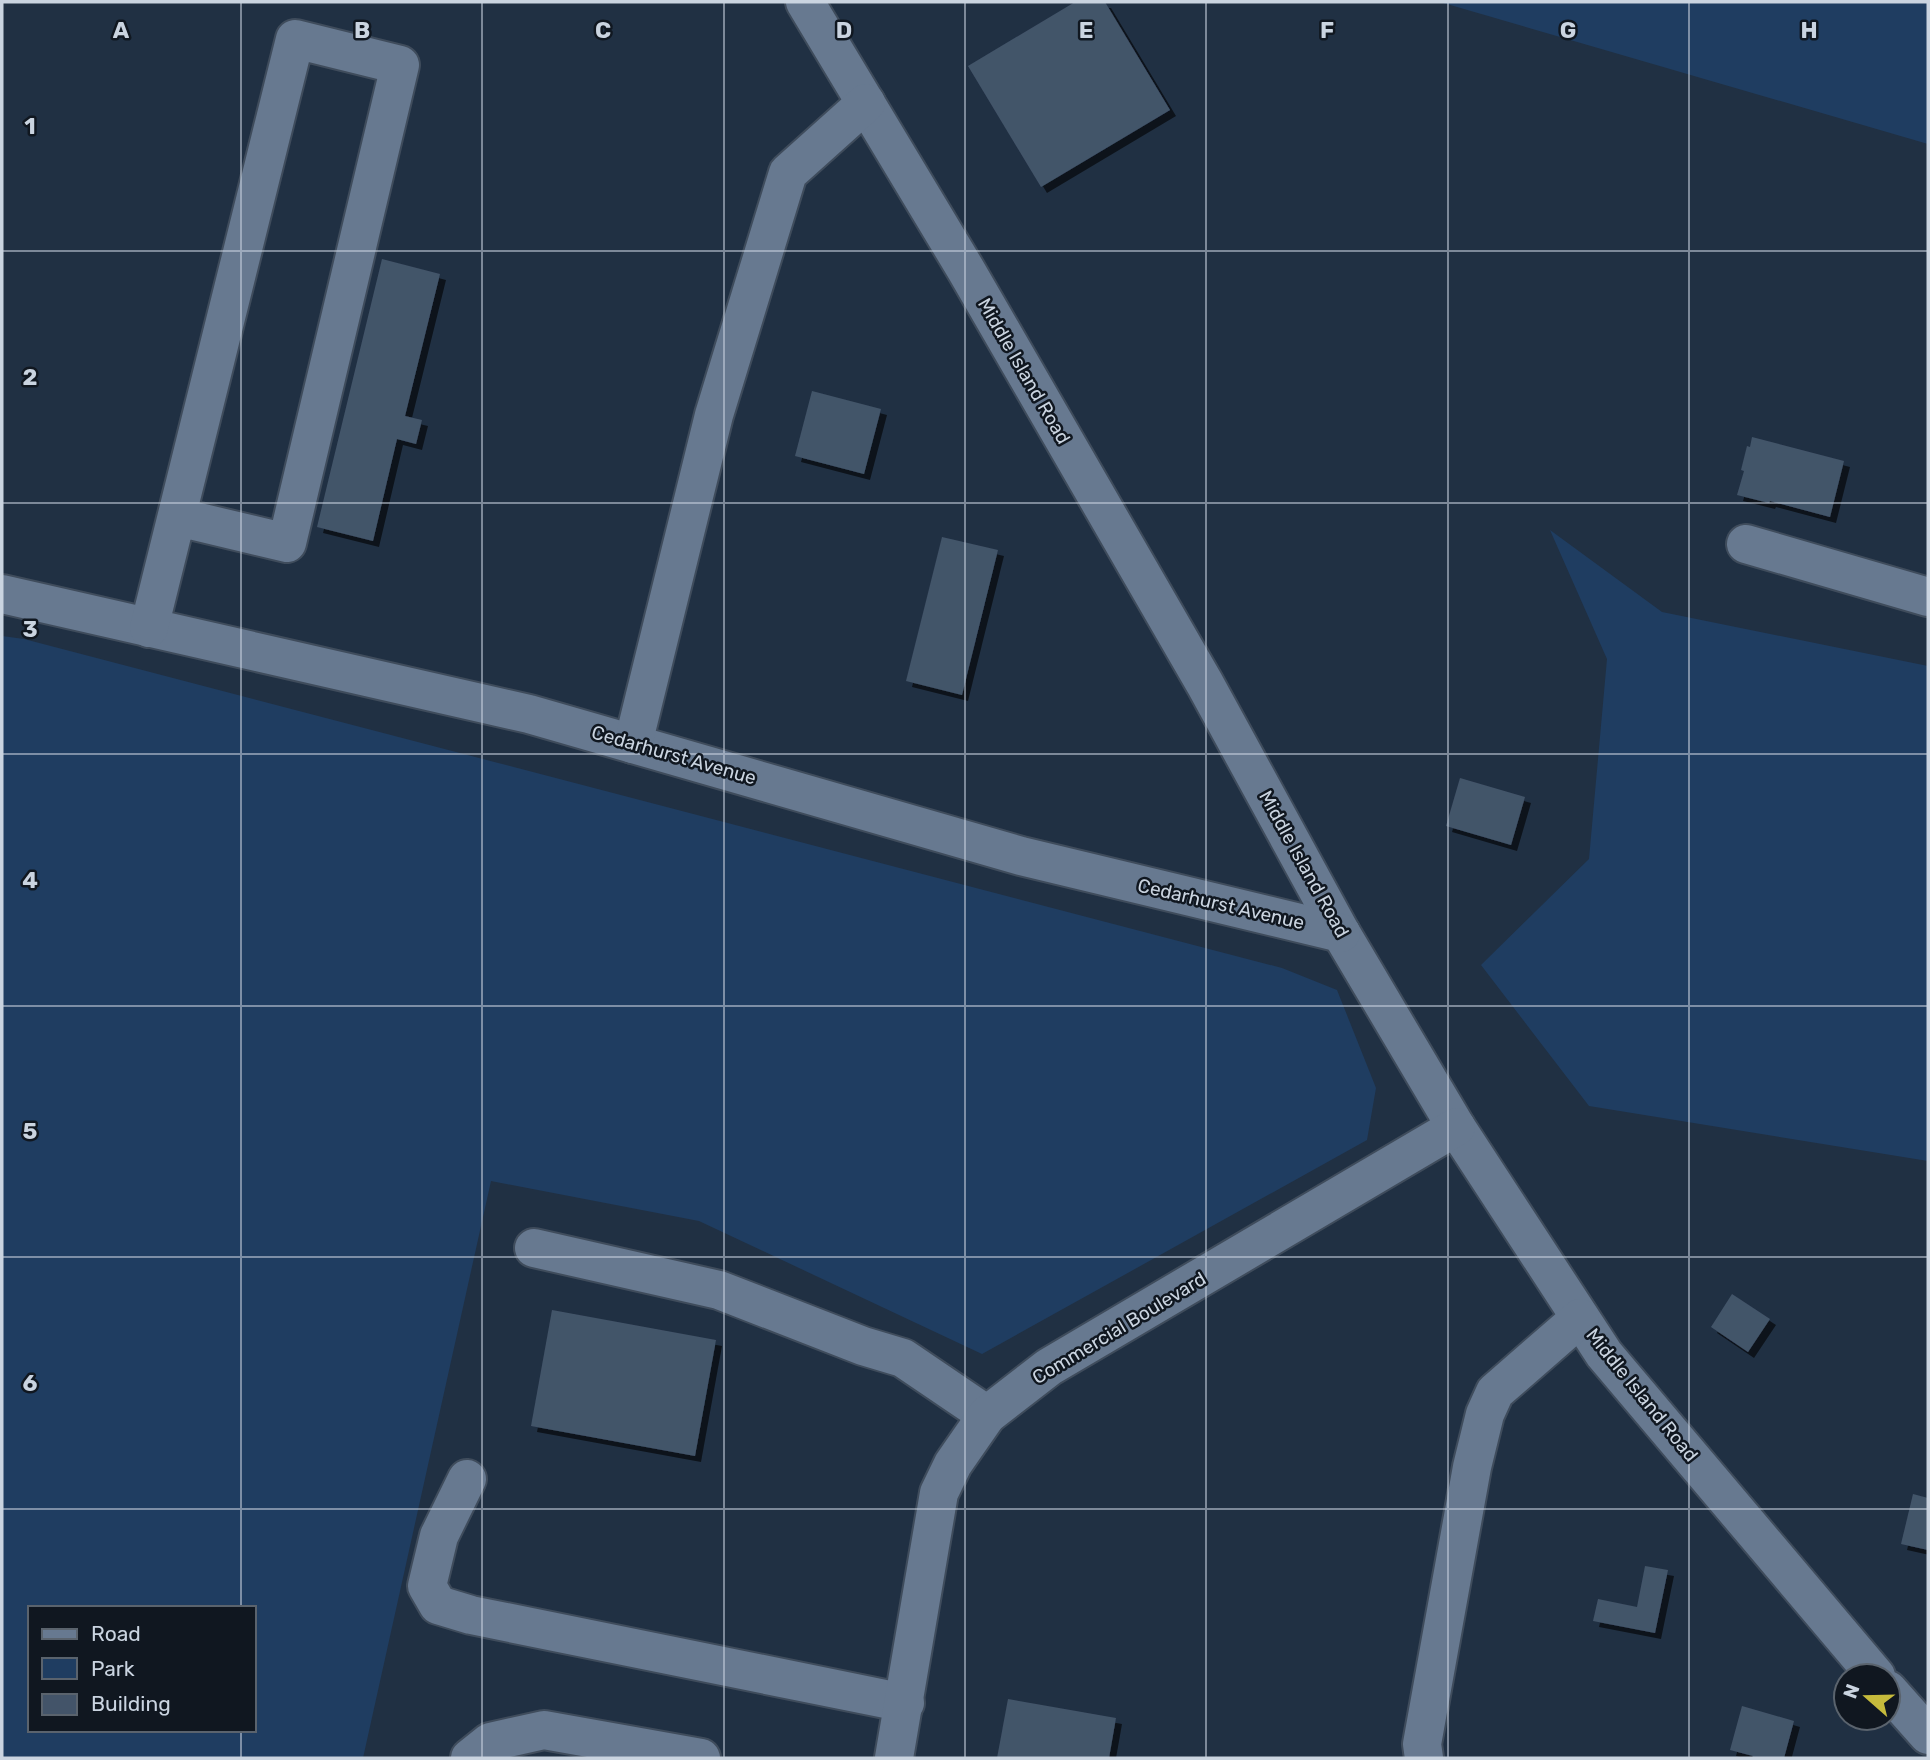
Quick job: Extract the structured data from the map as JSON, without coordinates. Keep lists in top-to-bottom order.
{
  "streets": {
    "street": ["Middle Island Road", "Cedarhurst Avenue", "Commercial Boulevard"]
  },
  "crossings": [
    ["Middle Island Road", "Cedarhurst Avenue"],
    ["Middle Island Road", "Commercial Boulevard"]
  ],
  "legend": ["Road", "Park", "Building"],
  "north": "left",
  "grid": {
    "columns": [
      "A",
      "B",
      "C",
      "D",
      "E",
      "F",
      "G",
      "H"
    ],
    "rows": [
      "1",
      "2",
      "3",
      "4",
      "5",
      "6"
    ]
  }
}
